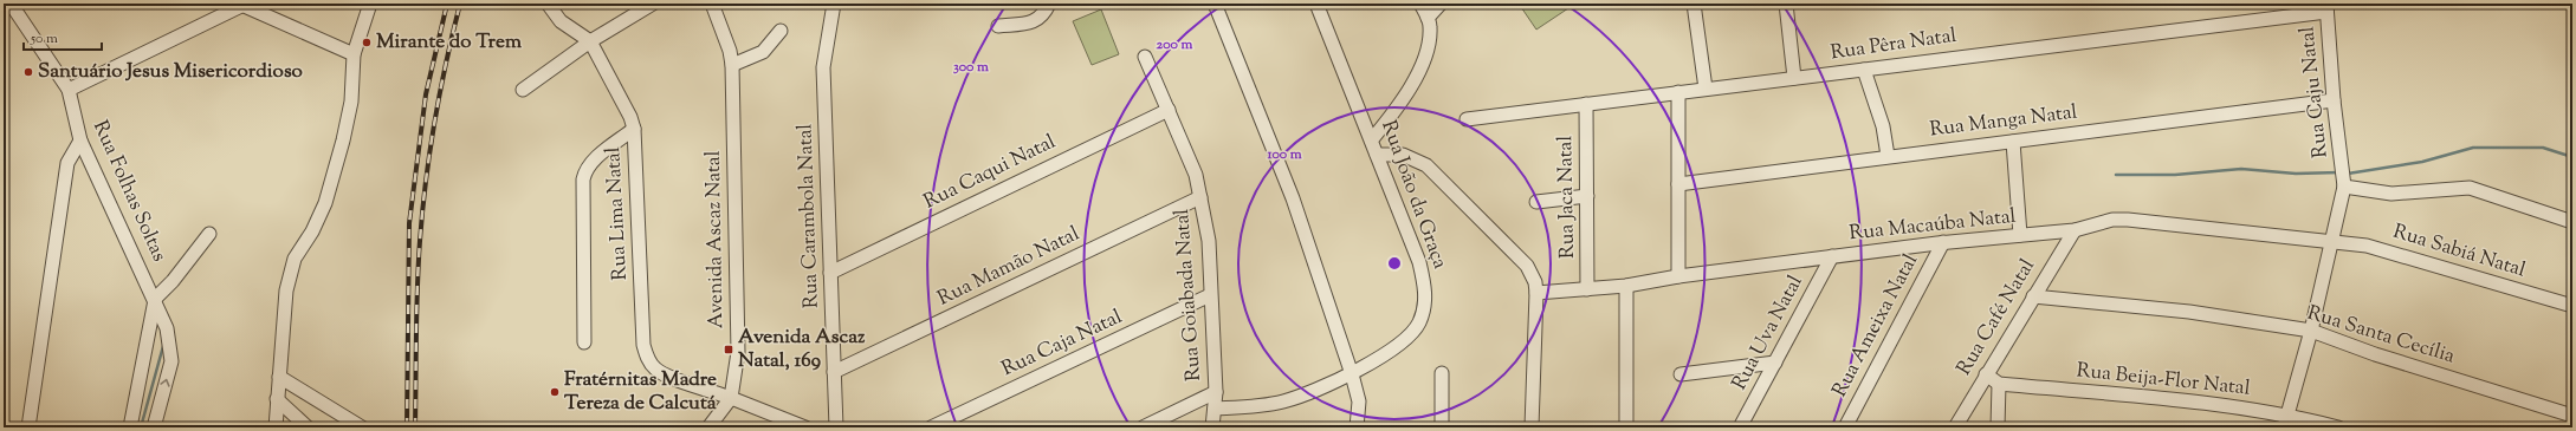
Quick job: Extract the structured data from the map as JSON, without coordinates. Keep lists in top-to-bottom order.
{
  "streets": {
    "street": [
      "Rua Pêra Natal",
      "Rua Caju Natal",
      "Rua Manga Natal",
      "Rua Caqui Natal",
      "Rua Folhas Soltas",
      "Rua João da Graça",
      "Rua Jaca Natal",
      "Rua Lima Natal",
      "Rua Carambola Natal",
      "Rua Macaúba Natal",
      "Avenida Ascaz Natal",
      "Rua Sabiá Natal",
      "Rua Mamão Natal",
      "Rua Goiabada Natal",
      "Rua Café Natal",
      "Rua Ameixa Natal",
      "Rua Uva Natal",
      "Rua Santa Cecília",
      "Rua Caja Natal",
      "Rua Beija-Flor Natal"
    ]
  },
  "crossings": [
    ["Rua Pêra Natal", "Rua Caju Natal"],
    ["Rua Pêra Natal", "Rua Jaca Natal"],
    ["Rua Caju Natal", "Rua Manga Natal"],
    ["Rua Caju Natal", "Rua Macaúba Natal"],
    ["Rua Caju Natal", "Rua Sabiá Natal"],
    ["Rua Caju Natal", "Rua Santa Cecília"],
    ["Rua Caju Natal", "Rua Beija-Flor Natal"],
    ["Rua Caqui Natal", "Rua Carambola Natal"],
    ["Rua Caqui Natal", "Rua Goiabada Natal"],
    ["Rua João da Graça", "Rua Goiabada Natal"],
    ["Rua Jaca Natal", "Rua Macaúba Natal"],
    ["Rua Lima Natal", "Avenida Ascaz Natal"],
    ["Rua Carambola Natal", "Rua Mamão Natal"],
    ["Rua Macaúba Natal", "Rua Sabiá Natal"],
    ["Rua Macaúba Natal", "Rua Café Natal"],
    ["Rua Macaúba Natal", "Rua Ameixa Natal"],
    ["Rua Macaúba Natal", "Rua Uva Natal"],
    ["Rua Mamão Natal", "Rua Goiabada Natal"],
    ["Rua Goiabada Natal", "Rua Caja Natal"],
    ["Rua Café Natal", "Rua Santa Cecília"]
  ],
  "places": {
    "other": ["Mirante do Trem", "Santuário Jesus Misericordioso", "Fratérnitas Madre Tereza de Calcutá"],
    "transit": ["Avenida Ascaz Natal, 169"]
  },
  "scale_bar": "50 m",
  "rings": ["200 m", "300 m", "100 m"]
}
